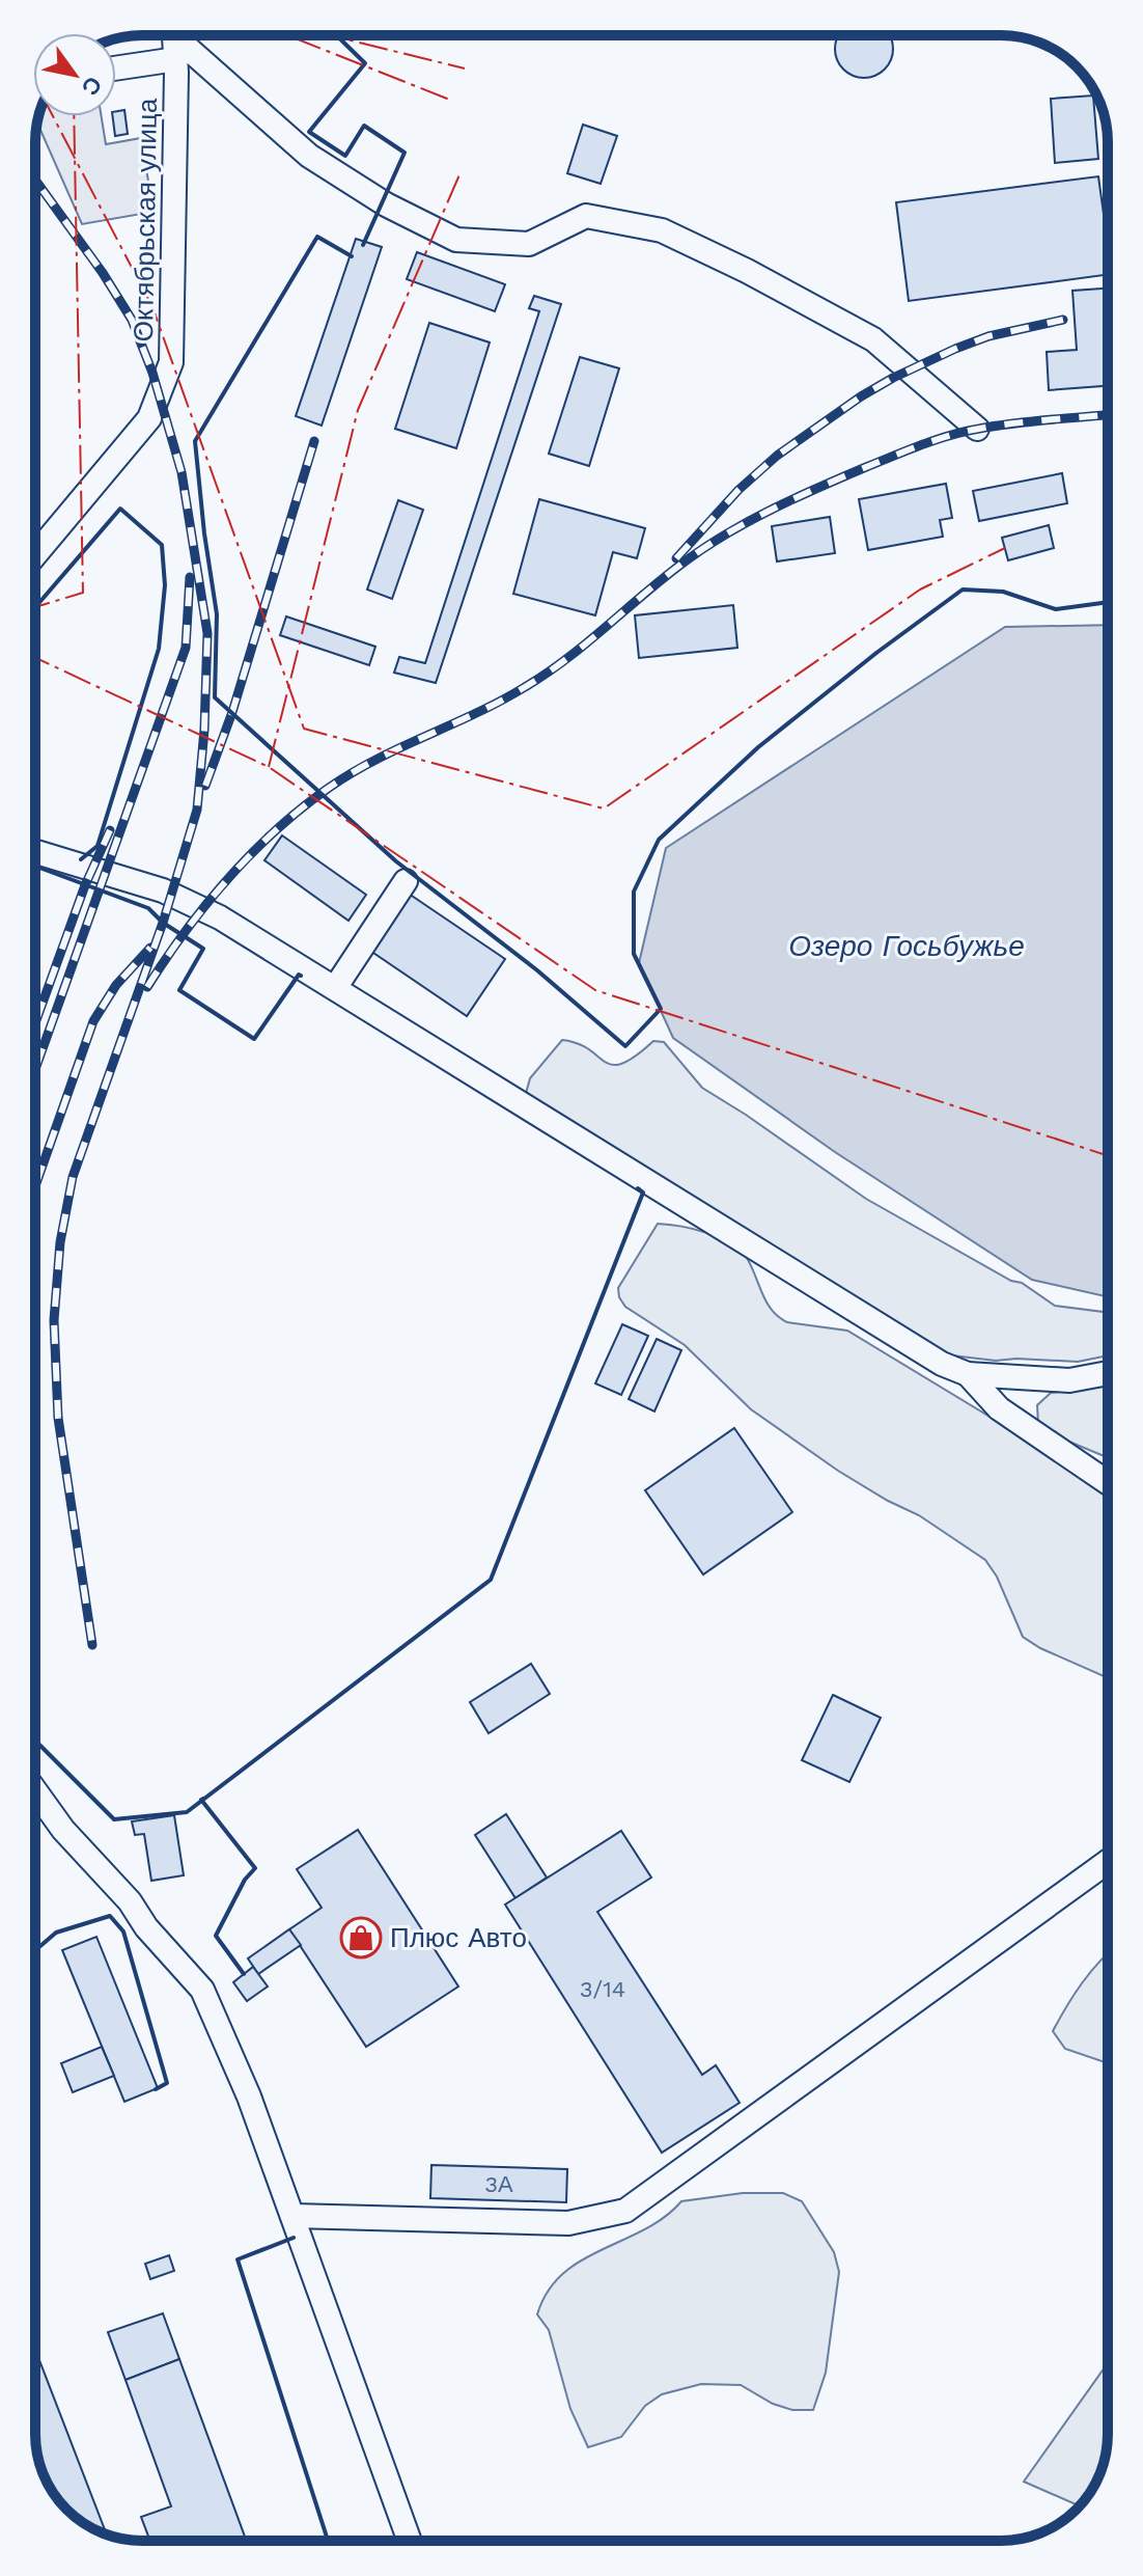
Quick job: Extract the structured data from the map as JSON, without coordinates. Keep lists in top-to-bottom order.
{
  "streets": {
    "street": ["Октябрьская улица"]
  },
  "water": ["Озеро Госьбужье"],
  "places": {
    "shop": ["Плюс Авто"]
  },
  "house_numbers": ["3/14", "3А"],
  "north": "bottom right"
}
